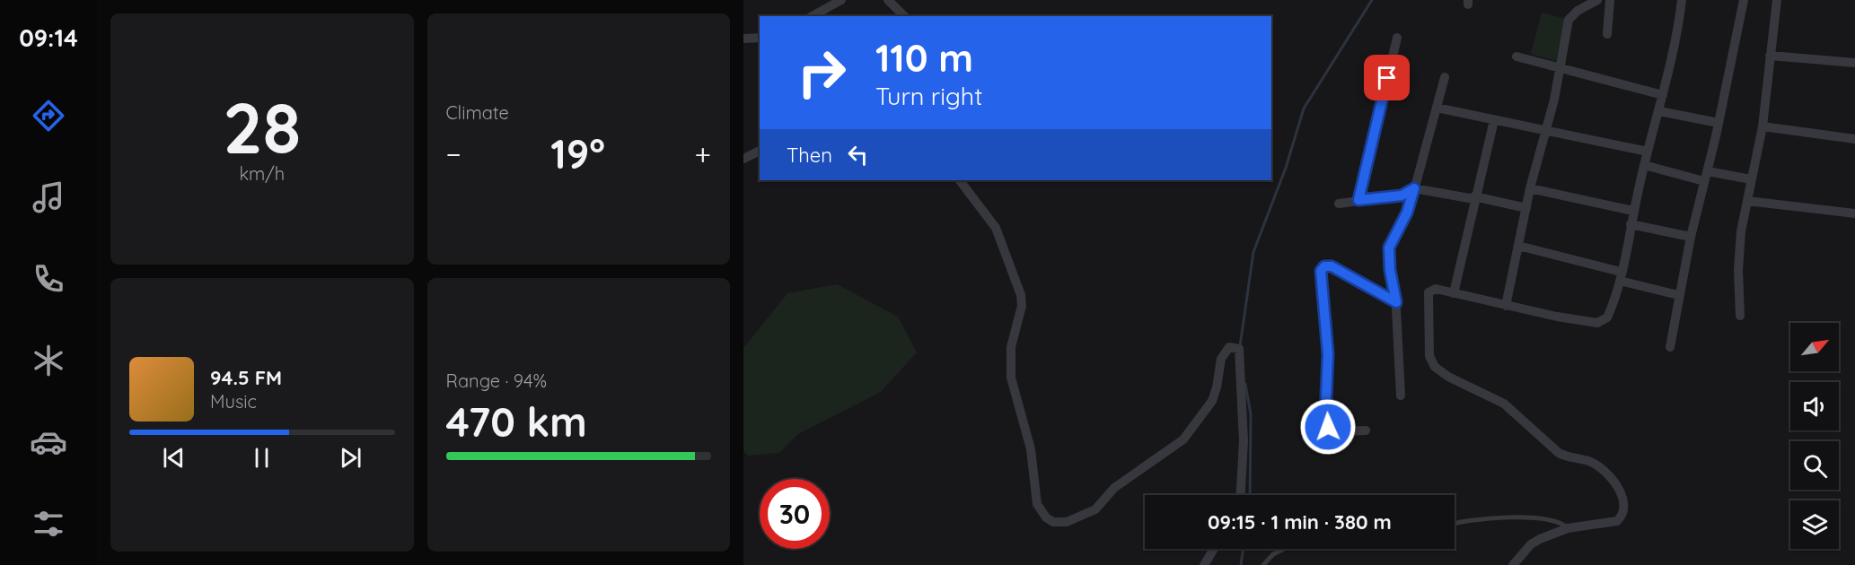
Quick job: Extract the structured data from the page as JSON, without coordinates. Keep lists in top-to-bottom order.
{
  "north": "top right",
  "page": {
    "tabs": "09:14",
    "tile": [
      ["28", "km/h"],
      "Climate",
      ["Range · 94%", "470 km"]
    ],
    "turn": ["110 m", "Turn right"],
    "then": "Then",
    "heat": ["−", "19°", "+"],
    "song": ["94.5 FM", "Music"],
    "limit": "30",
    "trip": "09:15 · 1 min · 380 m"
  }
}
